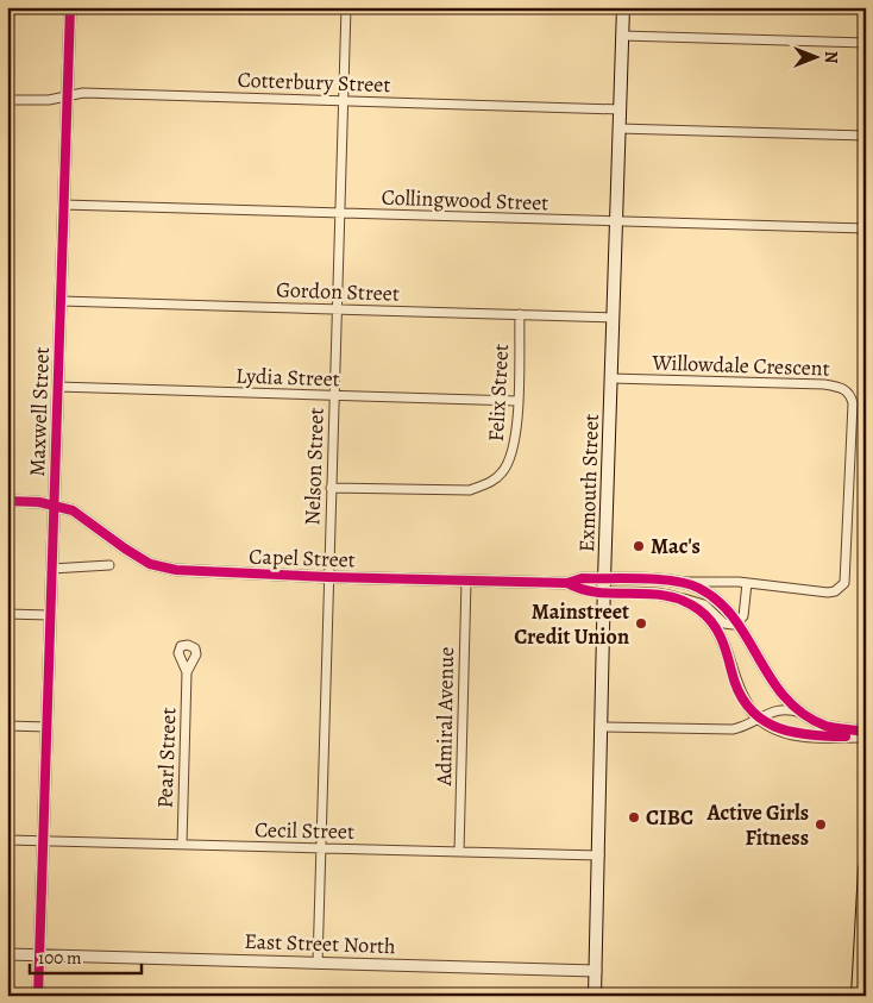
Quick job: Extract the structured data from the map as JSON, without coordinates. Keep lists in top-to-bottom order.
{
  "streets": {
    "main road": ["Exmouth Street"],
    "street": [
      "Cotterbury Street",
      "Collingwood Street",
      "Gordon Street",
      "Willowdale Crescent",
      "Lydia Street",
      "Felix Street",
      "Maxwell Street",
      "Nelson Street",
      "Capel Street",
      "Admiral Avenue",
      "Pearl Street",
      "Cecil Street",
      "East Street North"
    ]
  },
  "crossings": [
    ["Cotterbury Street", "Maxwell Street"],
    ["Cotterbury Street", "Nelson Street"],
    ["Cotterbury Street", "Exmouth Street"],
    ["Collingwood Street", "Maxwell Street"],
    ["Collingwood Street", "Nelson Street"],
    ["Collingwood Street", "Exmouth Street"],
    ["Gordon Street", "Felix Street"],
    ["Gordon Street", "Maxwell Street"],
    ["Gordon Street", "Nelson Street"],
    ["Gordon Street", "Exmouth Street"],
    ["Willowdale Crescent", "Exmouth Street"],
    ["Willowdale Crescent", "Capel Street"],
    ["Lydia Street", "Felix Street"],
    ["Lydia Street", "Maxwell Street"],
    ["Lydia Street", "Nelson Street"],
    ["Felix Street", "Nelson Street"],
    ["Maxwell Street", "Capel Street"],
    ["Maxwell Street", "Cecil Street"],
    ["Maxwell Street", "East Street North"],
    ["Nelson Street", "Capel Street"],
    ["Nelson Street", "Cecil Street"],
    ["Nelson Street", "East Street North"],
    ["Exmouth Street", "Capel Street"],
    ["Exmouth Street", "Cecil Street"],
    ["Exmouth Street", "East Street North"],
    ["Capel Street", "Admiral Avenue"],
    ["Admiral Avenue", "Cecil Street"],
    ["Pearl Street", "Cecil Street"]
  ],
  "places": [
    "Mac's",
    "Mainstreet Credit Union",
    "CIBC",
    "Active Girls Fitness"
  ],
  "scale_bar": "100 m",
  "north": "right"
}
